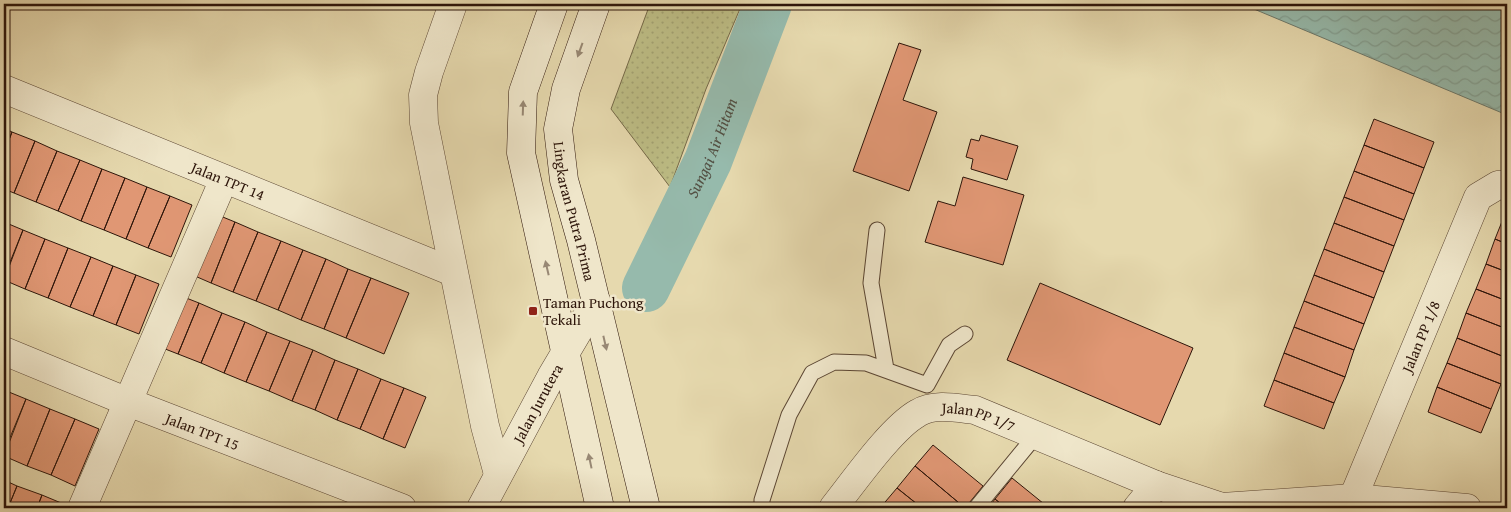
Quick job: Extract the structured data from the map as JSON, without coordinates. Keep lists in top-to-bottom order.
{
  "streets": {
    "street": [
      "Jalan TPT 14",
      "Lingkaran Putra Prima",
      "Jalan PP 1/8",
      "Jalan Jurutera",
      "Jalan PP 1/7",
      "Jalan TPT 15"
    ]
  },
  "crossings": [
    ["Lingkaran Putra Prima", "Jalan Jurutera"],
    ["Jalan PP 1/8", "Jalan PP 1/7"]
  ],
  "water": ["Sungai Air Hitam"],
  "places": {
    "transit": ["Taman Puchong Tekali"]
  }
}
